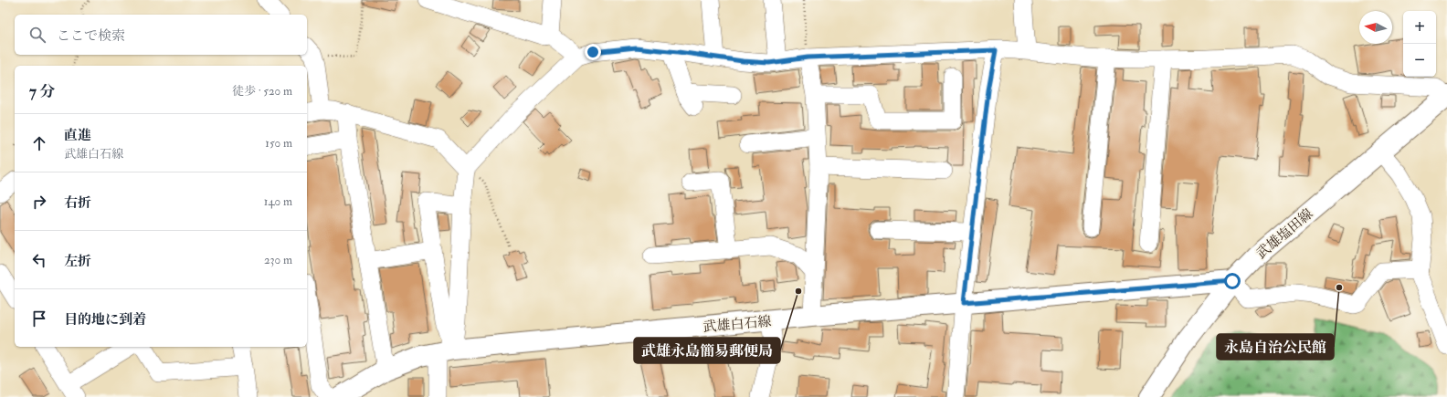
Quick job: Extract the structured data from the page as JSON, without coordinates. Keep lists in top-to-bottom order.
{
  "streets": {
    "main road": ["武雄塩田線", "武雄白石線"]
  },
  "crossings": [
    ["武雄塩田線", "武雄白石線"]
  ],
  "places": ["永島自治公民館", "武雄永島簡易郵便局"],
  "north": "left",
  "page": {
    "map_buttons": ["+", "−"],
    "search": "ここで検索",
    "heading": ["7 分", "徒歩 · 520 m"],
    "list": [
      ["直進", "武雄白石線", "150 m"],
      ["右折", "140 m"],
      ["左折", "230 m"],
      "目的地に到着"
    ]
  }
}
